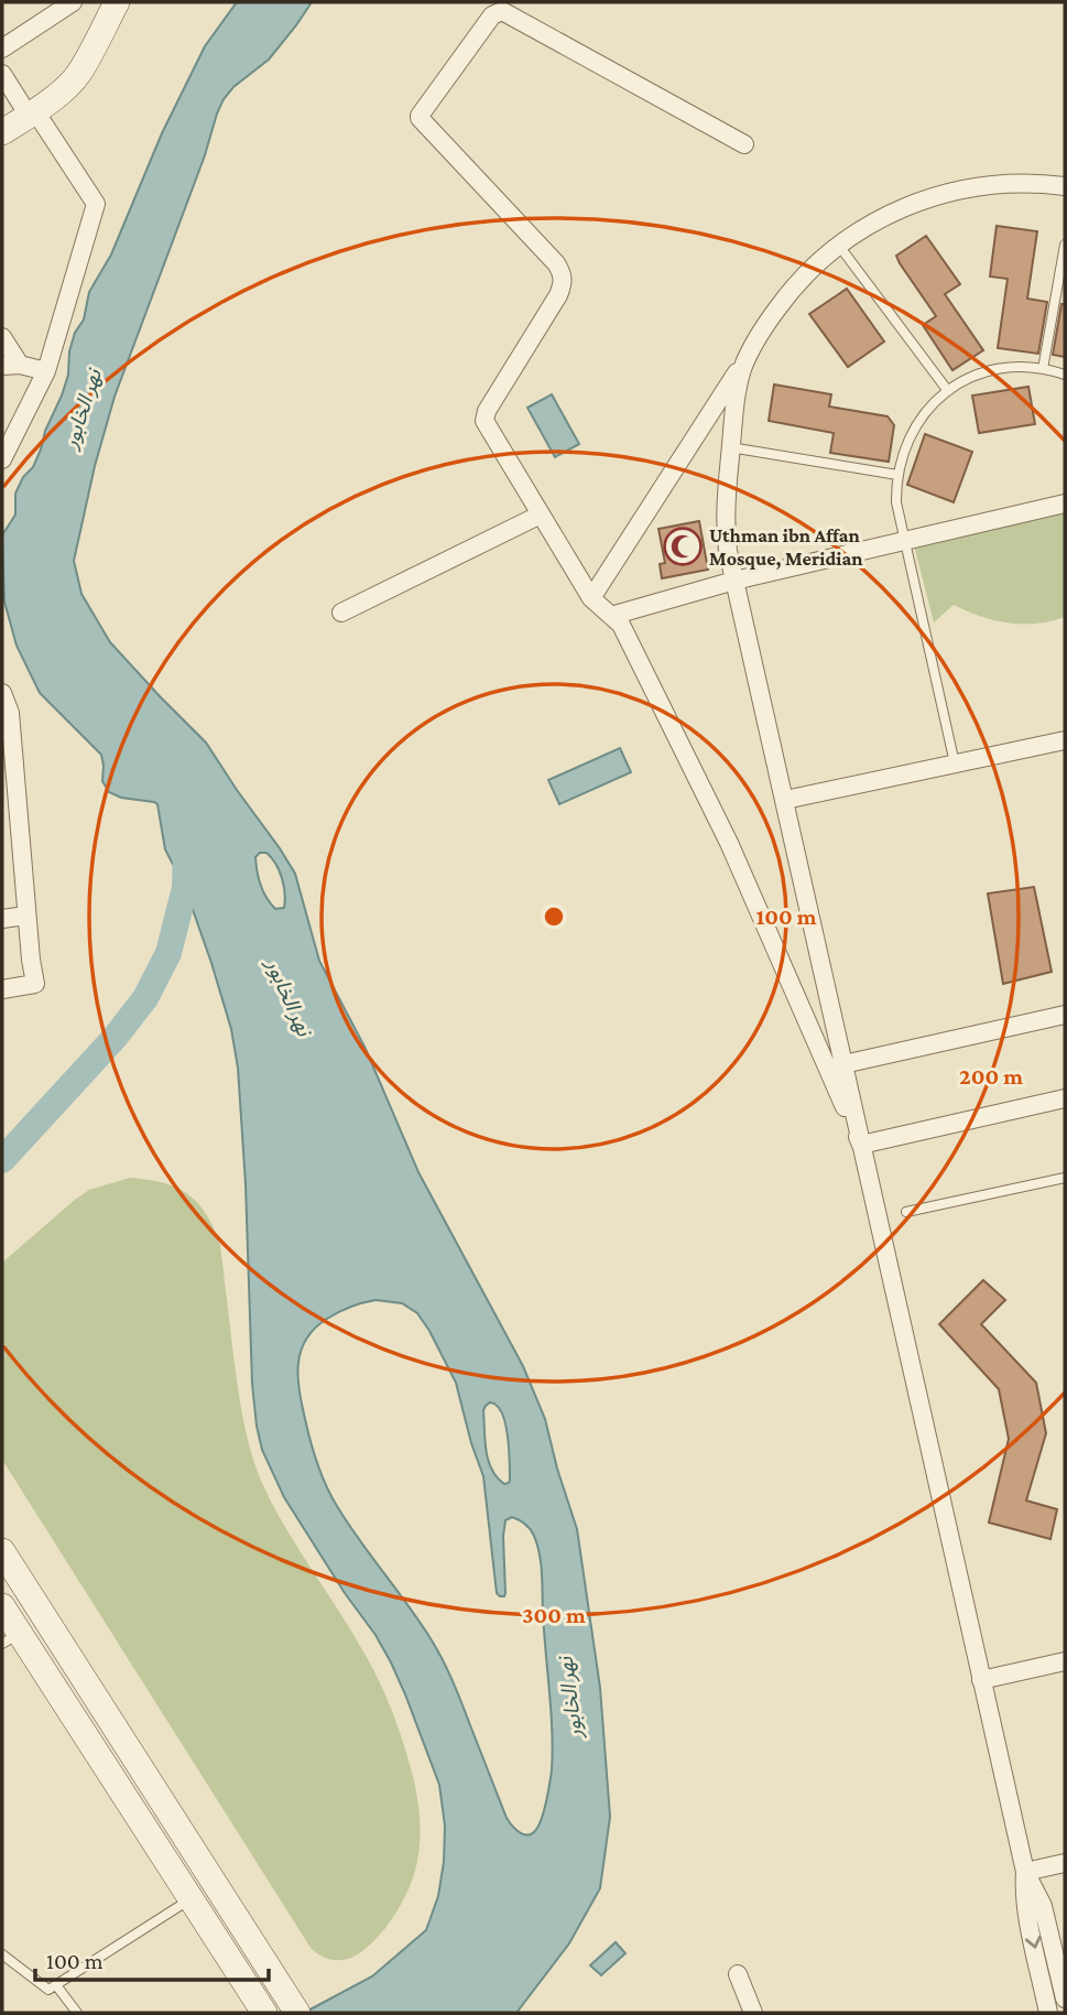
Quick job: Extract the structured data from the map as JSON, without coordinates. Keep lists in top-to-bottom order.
{
  "water": ["نهر الخابور"],
  "places": {
    "mosque": ["Uthman ibn Affan Mosque, Meridian"]
  },
  "scale_bar": "100 m",
  "rings": ["100 m", "200 m", "300 m"]
}
